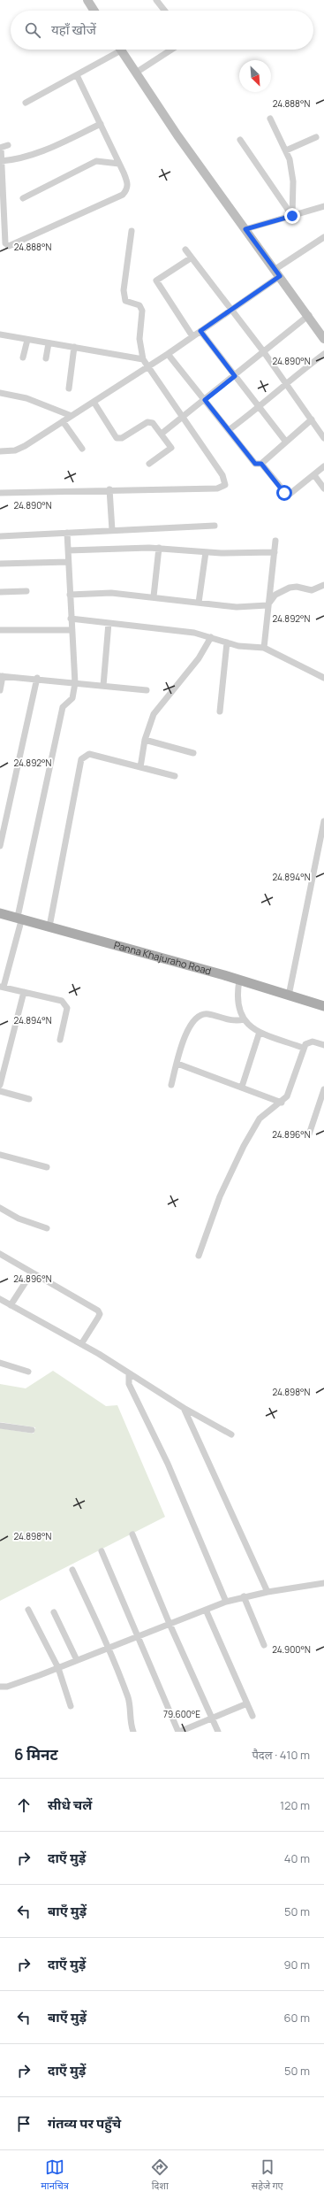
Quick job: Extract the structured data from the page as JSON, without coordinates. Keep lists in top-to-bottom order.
{
  "streets": {
    "main road": ["Panna Khajuraho Road"]
  },
  "north": "bottom right",
  "page": {
    "search": "यहाँ खोजें",
    "heading": ["6 मिनट", "पैदल · 410 m"],
    "list": [
      ["सीधे चलें", "120 m"],
      ["दाएँ मुड़ें", "40 m"],
      ["बाएँ मुड़ें", "50 m"],
      ["दाएँ मुड़ें", "90 m"],
      ["बाएँ मुड़ें", "60 m"],
      ["दाएँ मुड़ें", "50 m"],
      "गंतव्य पर पहुँचे"
    ],
    "nav": ["मानचित्र", "दिशा", "सहेजे गए"]
  },
  "coordinates": [
    "24.888°N",
    "24.890°N",
    "24.892°N",
    "24.894°N",
    "24.896°N",
    "24.898°N",
    "24.900°N",
    "79.600°E"
  ]
}
